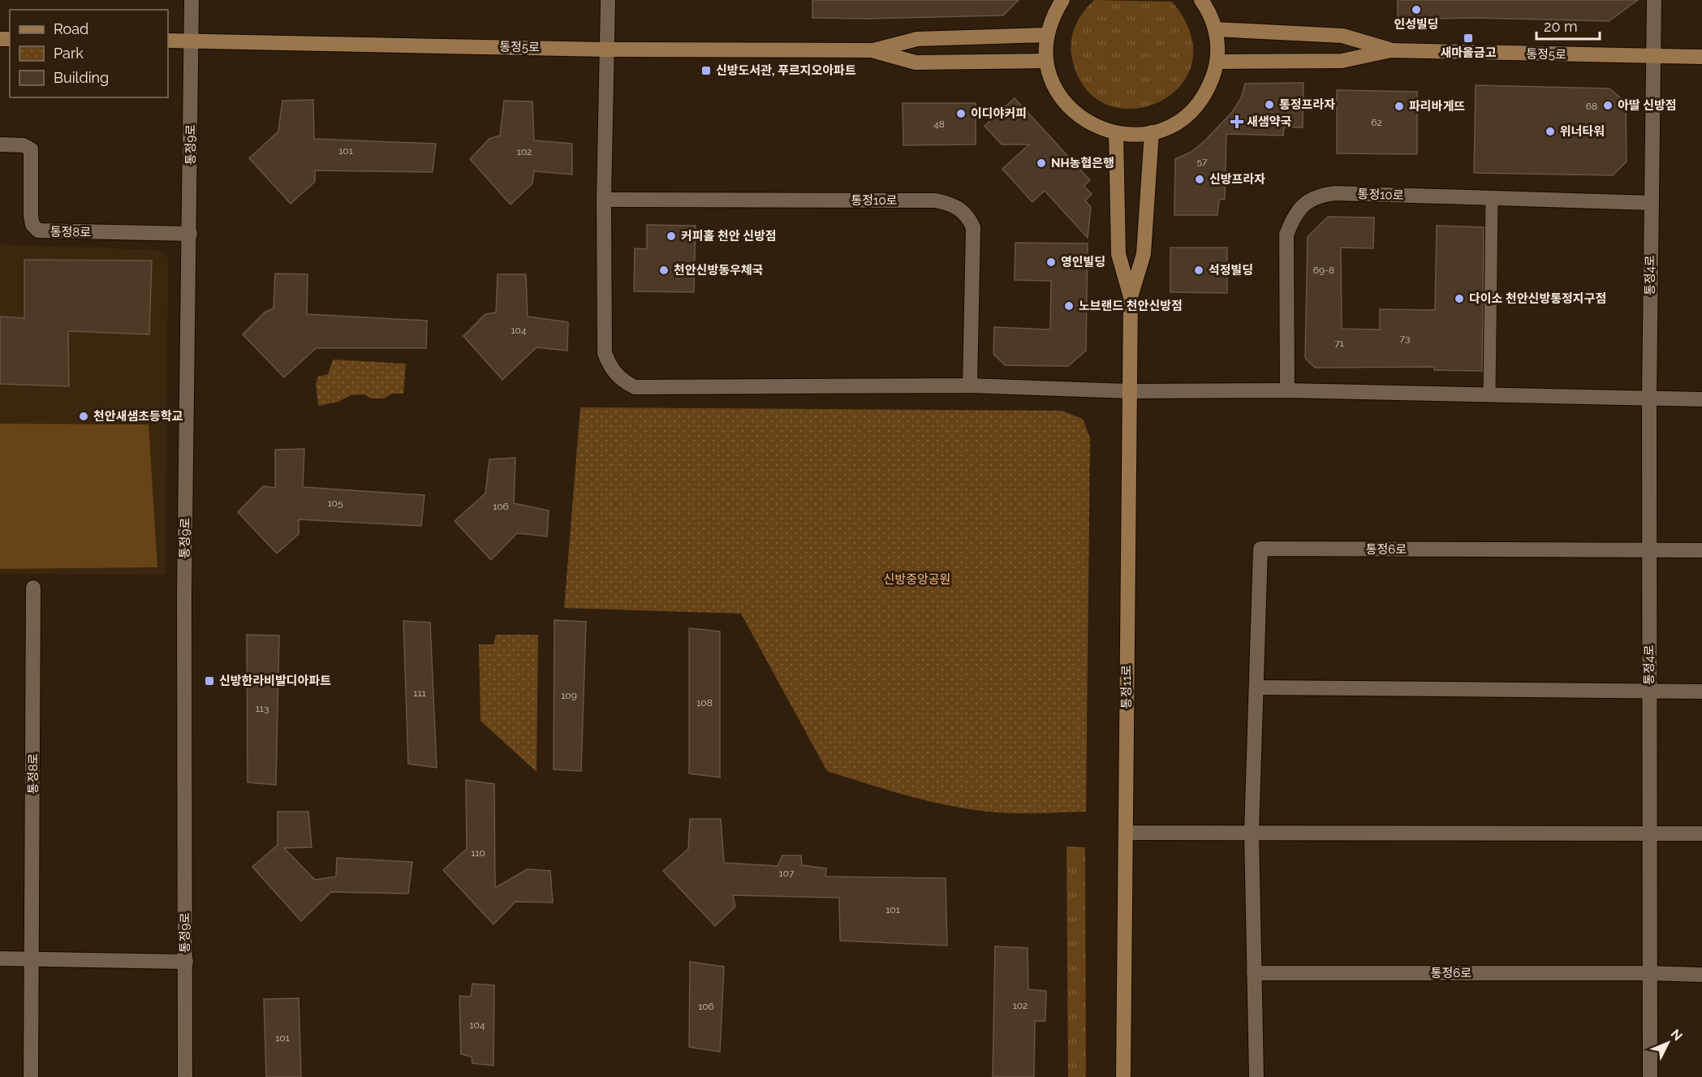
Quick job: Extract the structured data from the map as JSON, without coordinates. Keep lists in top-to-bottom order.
{
  "streets": {
    "street": [
      "통정5로",
      "통정9로",
      "통정10로",
      "통정8로",
      "통정4로",
      "통정6로",
      "통정11로"
    ]
  },
  "crossings": [
    ["통정5로", "통정9로"],
    ["통정5로", "통정4로"],
    ["통정9로", "통정8로"],
    ["통정10로", "통정4로"],
    ["통정4로", "통정6로"]
  ],
  "parks": ["신방중앙공원"],
  "places": {
    "other": [
      "인성빌딩",
      "통정프라자",
      "아딸 신방점",
      "파리바게뜨",
      "이디야커피",
      "위너타워",
      "NH농협은행",
      "신방프라자",
      "커피홀 천안 신방점",
      "영인빌딩",
      "천안신방동우체국",
      "석정빌딩",
      "다이소 천안신방통정지구점",
      "노브랜드 천안신방점",
      "천안새샘초등학교"
    ],
    "transit": ["새마을금고", "신방도서관, 푸르지오아파트", "신방한라비발디아파트"],
    "health": ["새샘약국"]
  },
  "house_numbers": [
    "68",
    "62",
    "48",
    "101",
    "102",
    "57",
    "69-8",
    "104",
    "73",
    "71",
    "105",
    "106",
    "111",
    "109",
    "108",
    "113",
    "110",
    "107",
    "101",
    "102",
    "106",
    "104",
    "101"
  ],
  "legend": ["Road", "Park", "Building"],
  "scale_bar": "20 m",
  "north": "top right"
}
